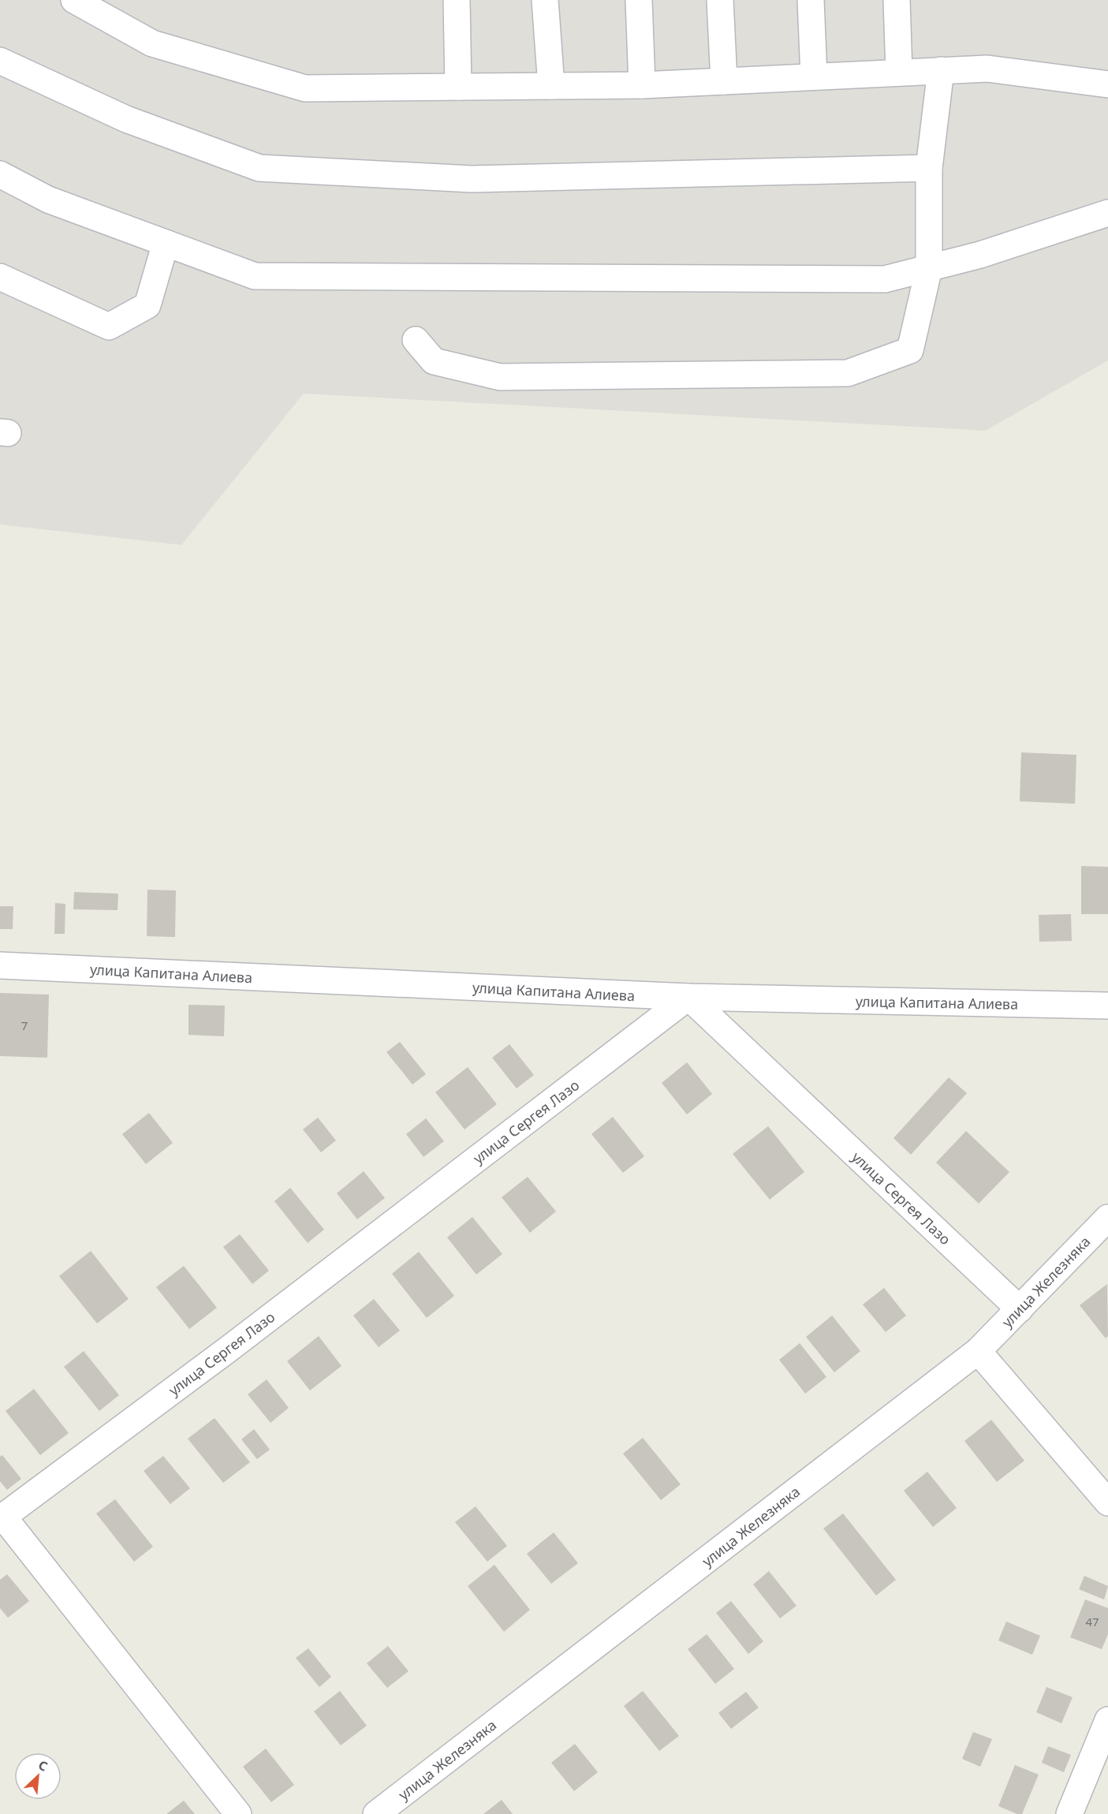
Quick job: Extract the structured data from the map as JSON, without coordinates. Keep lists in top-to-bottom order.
{
  "streets": {
    "lane": ["улица Капитана Алиева", "улица Сергея Лазо", "улица Железняка"]
  },
  "crossings": [
    ["улица Капитана Алиева", "улица Сергея Лазо"],
    ["улица Сергея Лазо", "улица Железняка"]
  ],
  "house_numbers": ["7", "47"],
  "north": "top right"
}
